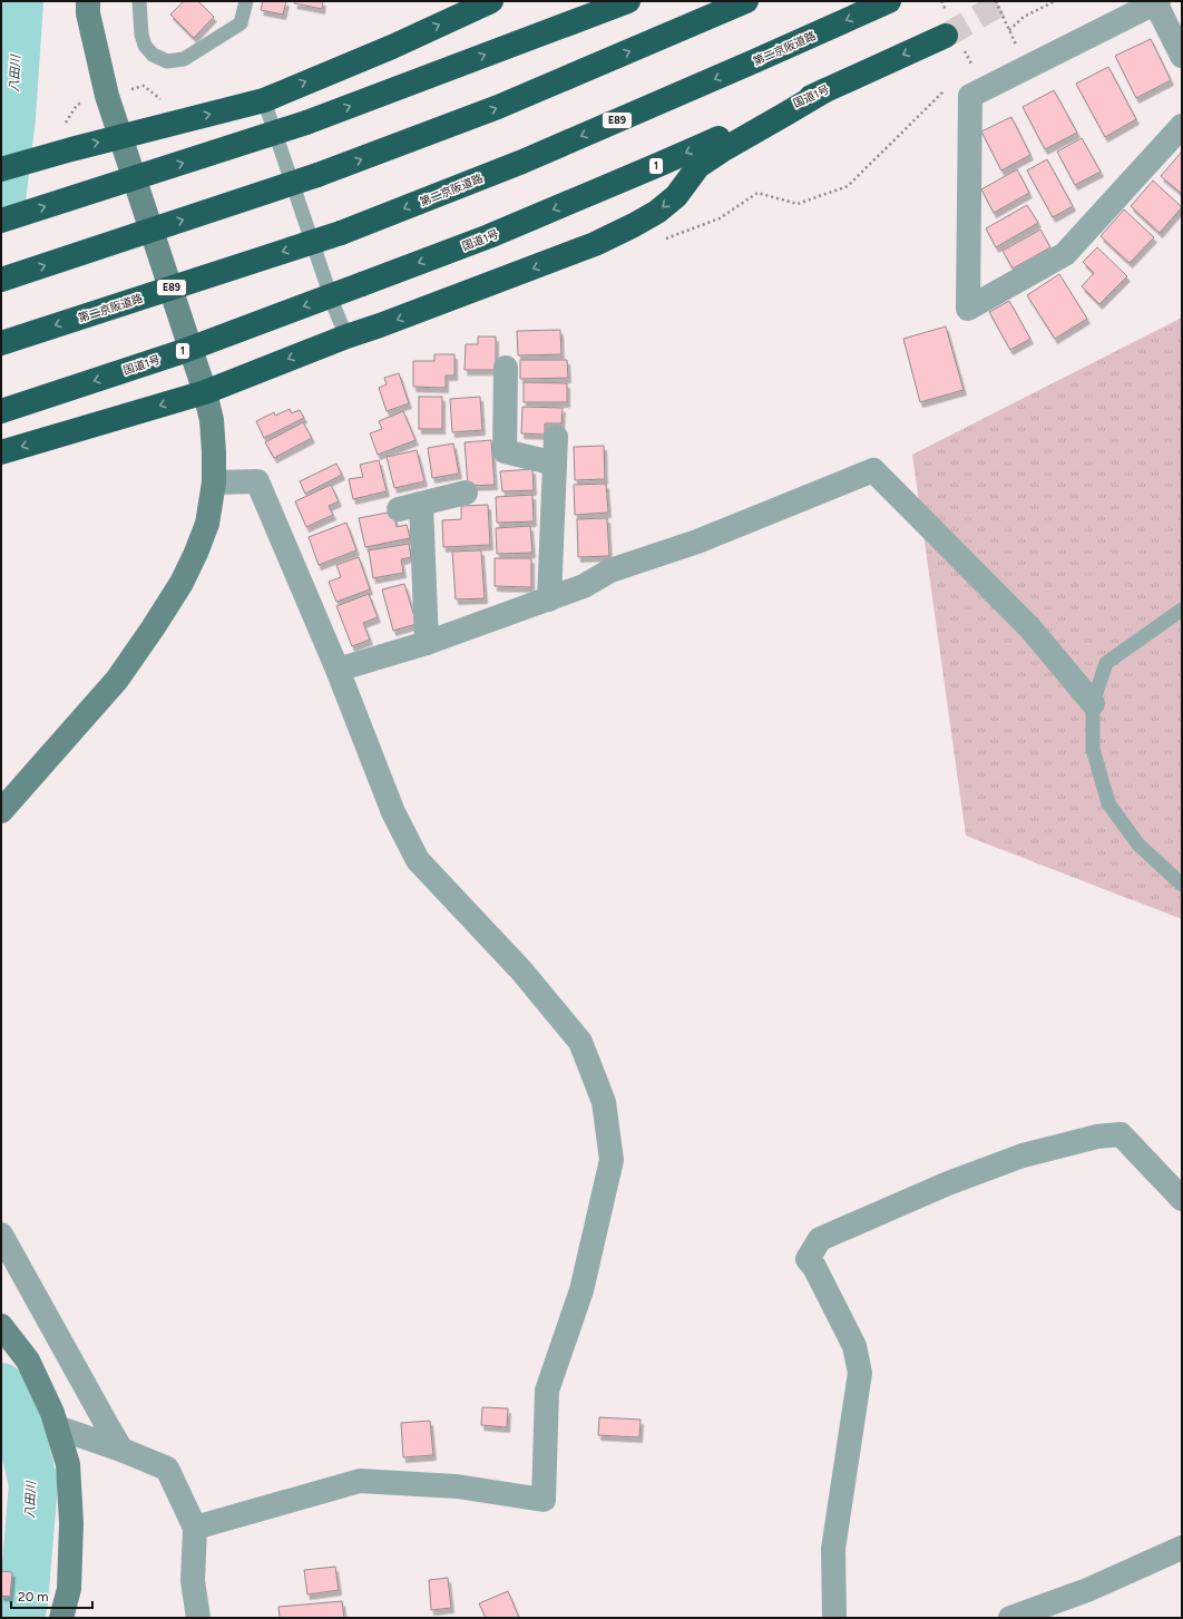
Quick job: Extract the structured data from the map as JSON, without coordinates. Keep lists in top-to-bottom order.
{
  "streets": {
    "highway": [
      "第二京阪道路",
      "国道1号",
      "E89",
      "1"
    ]
  },
  "water": ["八田川"],
  "scale_bar": "20 m"
}
